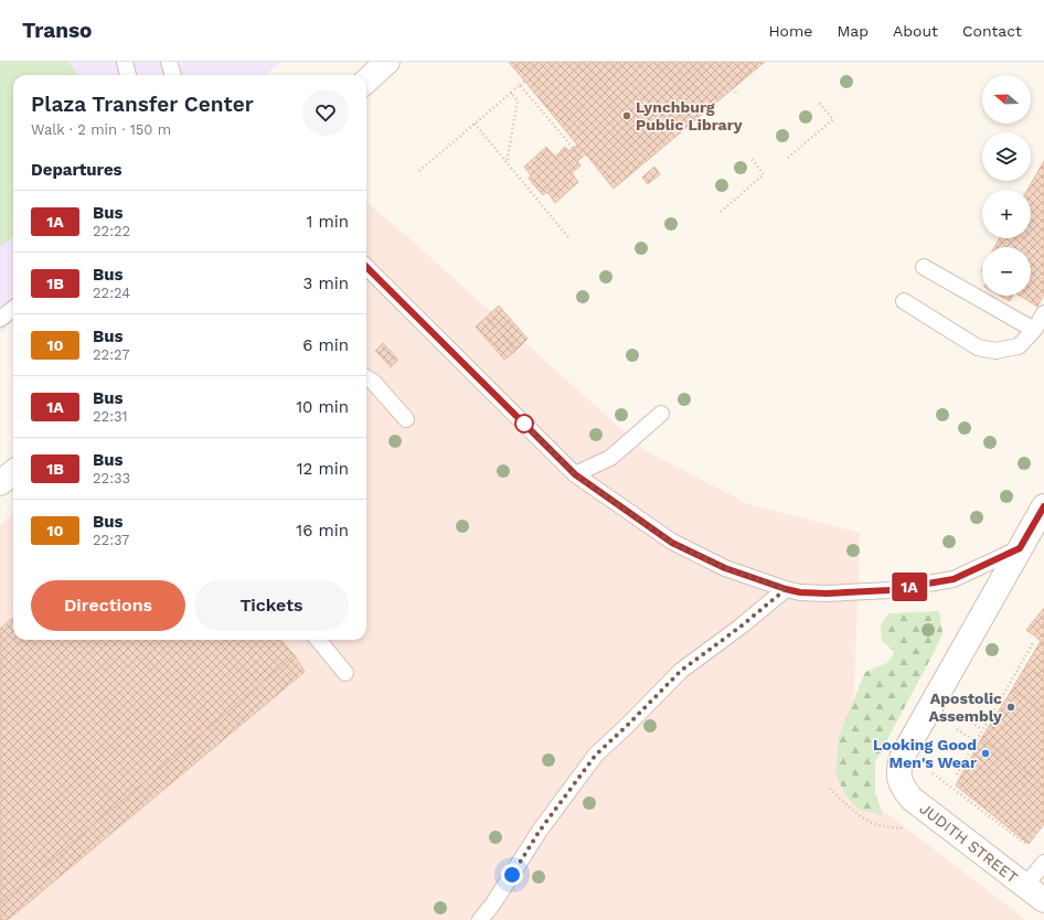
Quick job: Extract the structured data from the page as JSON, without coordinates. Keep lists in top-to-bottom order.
{
  "streets": {
    "street": ["JUDITH STREET"]
  },
  "places": ["Lynchburg Public Library", "Apostolic Assembly", "Looking Good Men's Wear"],
  "lines": ["bus line 1A"],
  "north": "left",
  "page": {
    "header": "Transo",
    "nav": [
      "Home",
      "Map",
      "About",
      "Contact"
    ],
    "on_map": "1A",
    "map_buttons": ["+", "−"],
    "heading": [
      ["Plaza Transfer Center", "Walk · 2 min · 150 m"],
      "Departures"
    ],
    "list": [
      {
        "mark": "1A",
        "name": "Bus",
        "note": "22:22",
        "value": "1 min"
      },
      {
        "mark": "1B",
        "name": "Bus",
        "note": "22:24",
        "value": "3 min"
      },
      {
        "mark": "10",
        "name": "Bus",
        "note": "22:27",
        "value": "6 min"
      },
      {
        "mark": "1A",
        "name": "Bus",
        "note": "22:31",
        "value": "10 min"
      },
      {
        "mark": "1B",
        "name": "Bus",
        "note": "22:33",
        "value": "12 min"
      },
      {
        "mark": "10",
        "name": "Bus",
        "note": "22:37",
        "value": "16 min"
      }
    ],
    "buttons": ["Directions", "Tickets"]
  }
}
